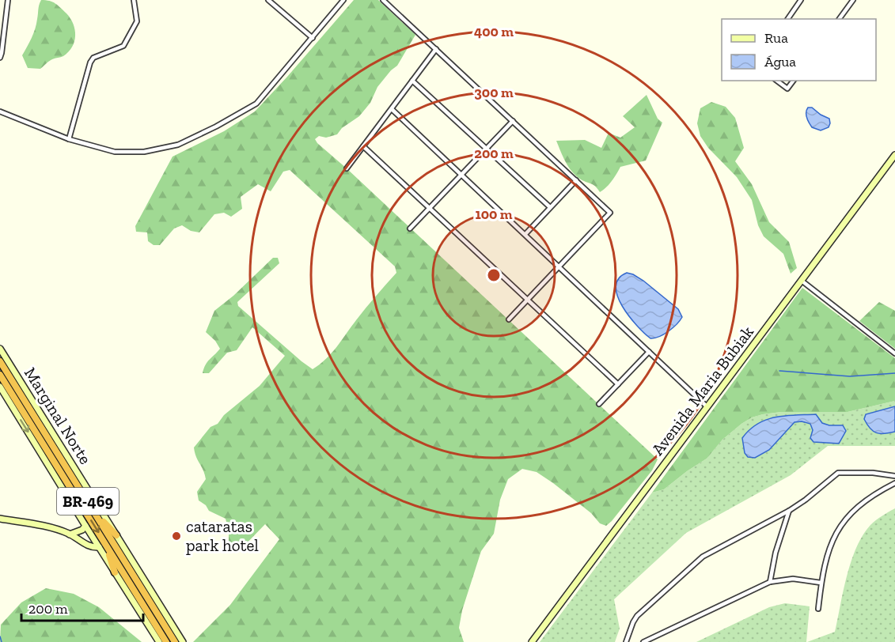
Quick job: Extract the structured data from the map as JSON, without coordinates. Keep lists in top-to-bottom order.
{
  "streets": {
    "highway": ["BR-469"],
    "street": ["Avenida Maria Bubiak", "Marginal Norte"]
  },
  "places": ["cataratas park hotel"],
  "legend": ["Rua", "Água"],
  "scale_bar": "200 m",
  "rings": [
    "400 m",
    "300 m",
    "200 m",
    "100 m"
  ]
}
